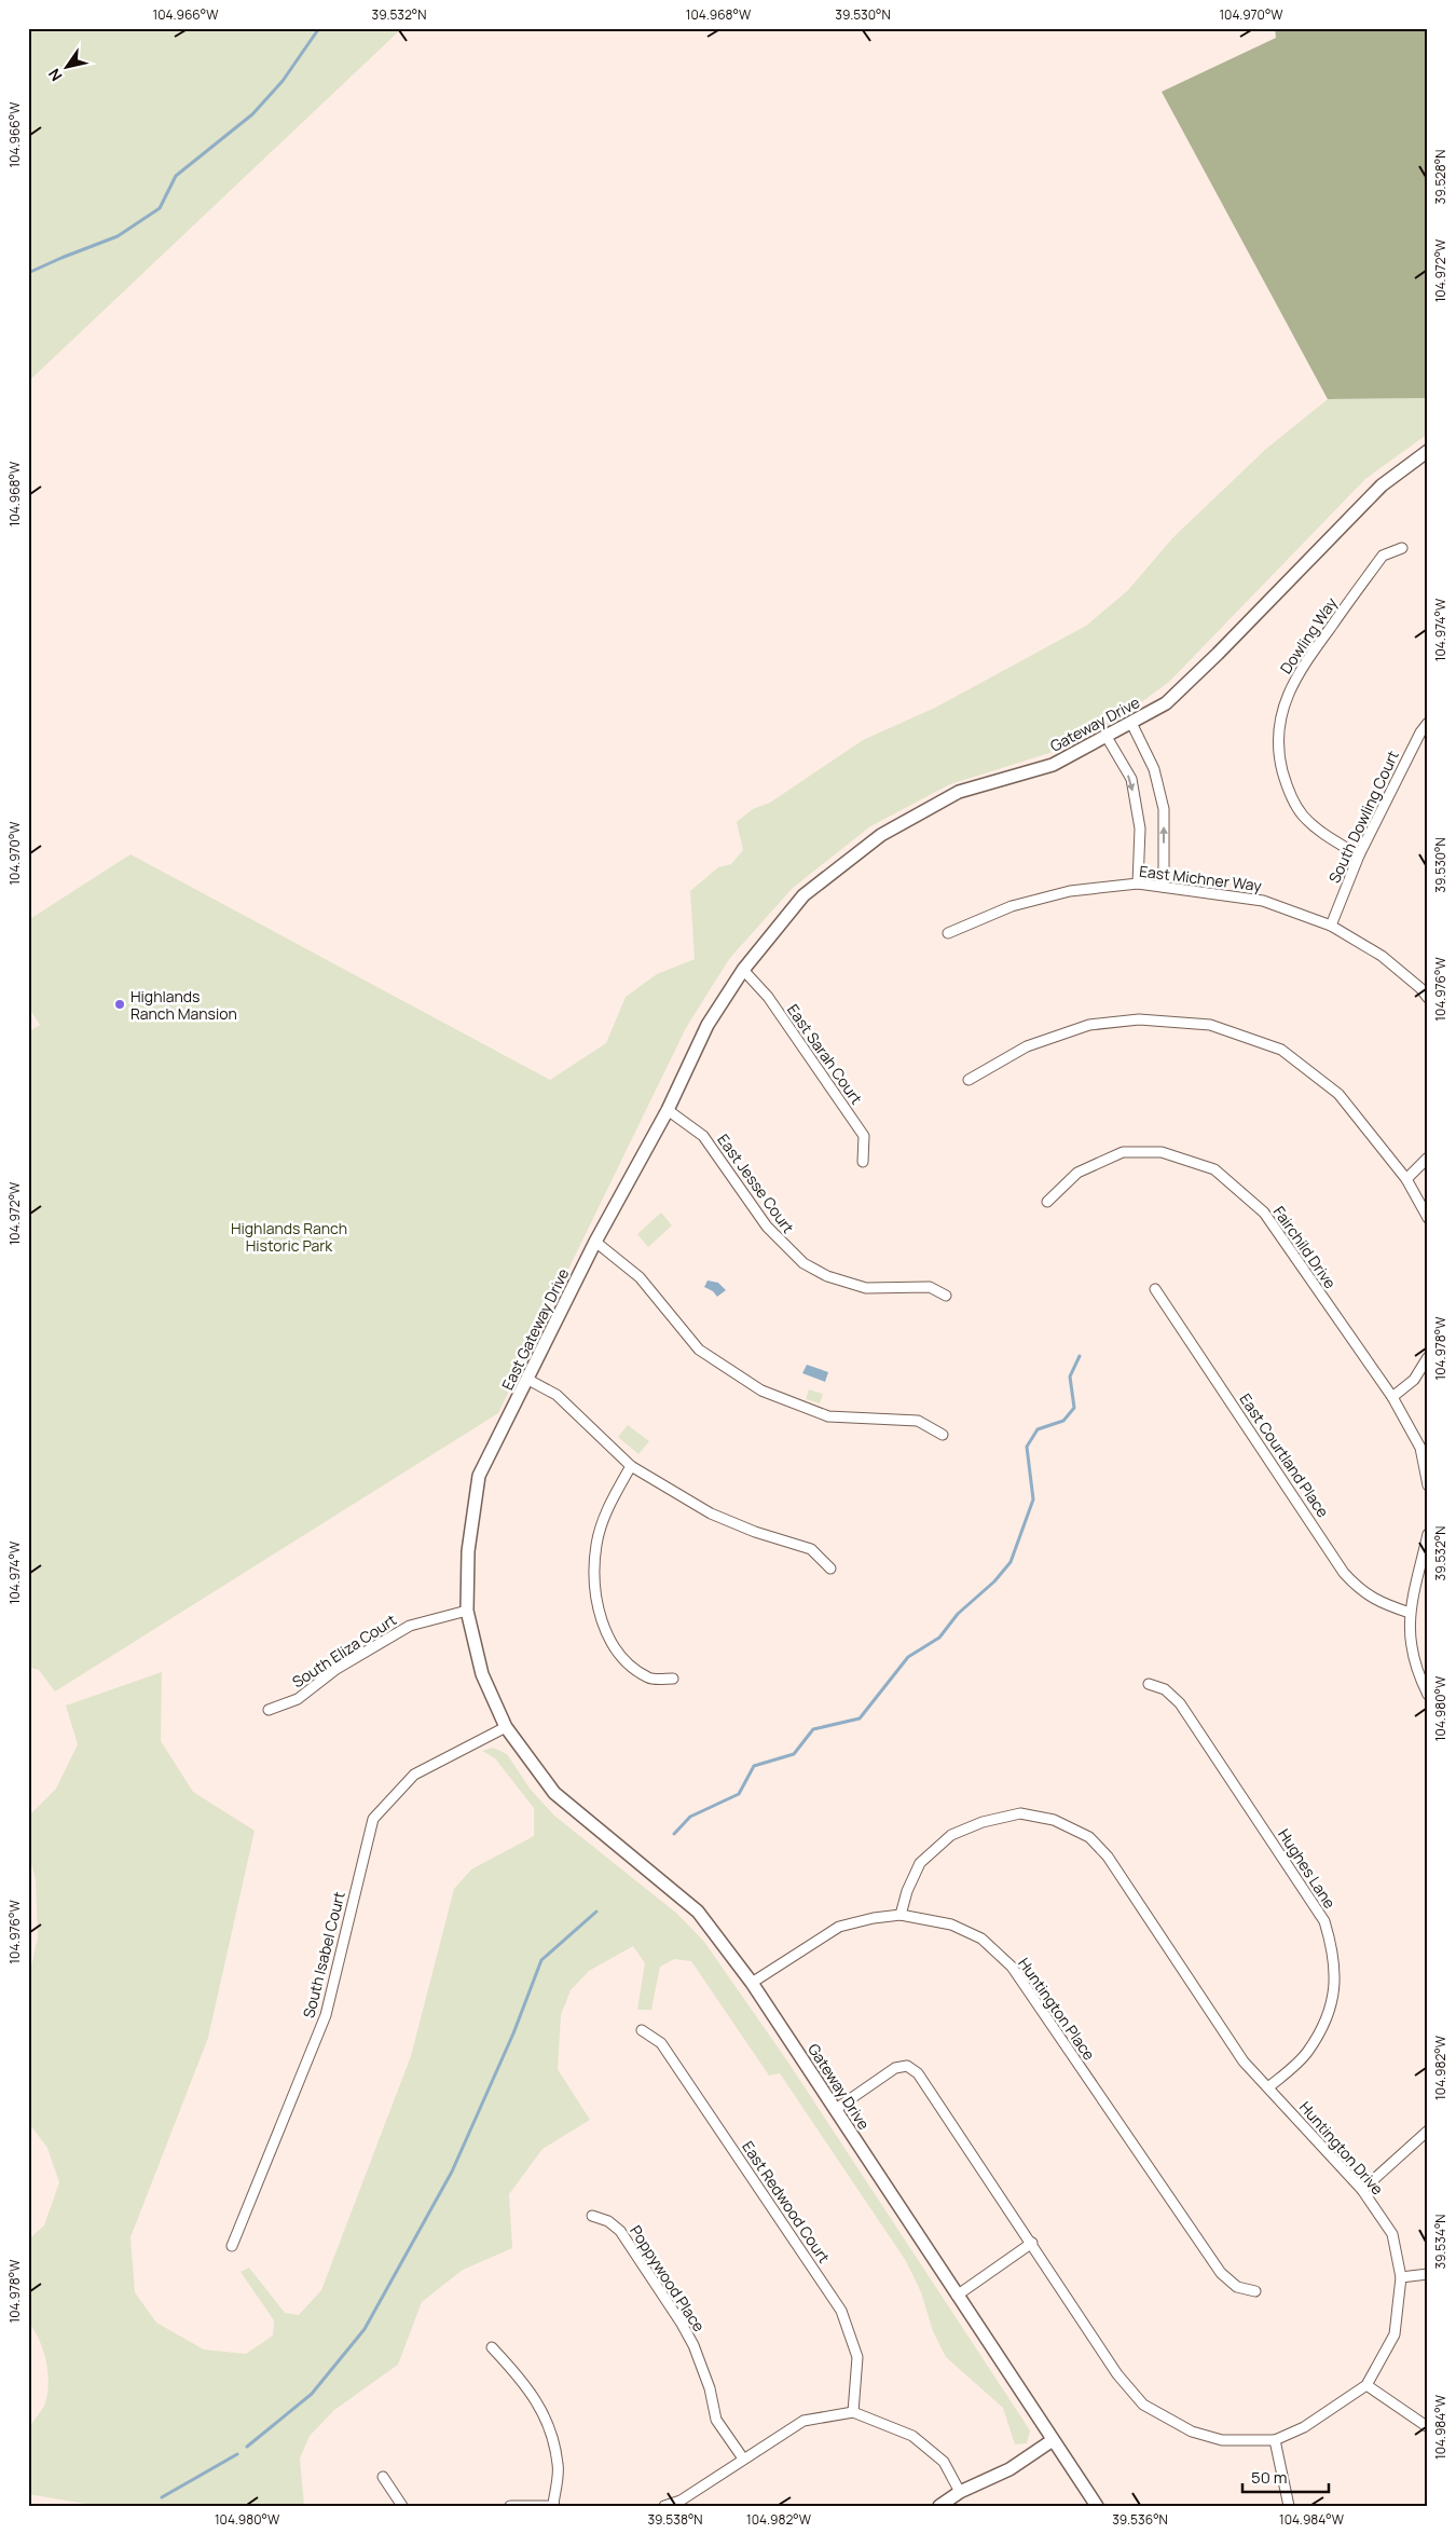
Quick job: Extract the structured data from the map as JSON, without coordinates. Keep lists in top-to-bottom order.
{
  "streets": {
    "street": [
      "Dowling Way",
      "Gateway Drive",
      "South Dowling Court",
      "East Michner Way",
      "East Sarah Court",
      "East Jesse Court",
      "Fairchild Drive",
      "East Gateway Drive",
      "East Courtland Place",
      "South Eliza Court",
      "Hughes Lane",
      "South Isabel Court",
      "Huntington Place",
      "Huntington Drive",
      "East Redwood Court",
      "Poppywood Place"
    ]
  },
  "crossings": [
    ["Dowling Way", "South Dowling Court"],
    ["Gateway Drive", "East Sarah Court"],
    ["Gateway Drive", "East Gateway Drive"],
    ["Gateway Drive", "South Isabel Court"],
    ["Gateway Drive", "Huntington Place"],
    ["Gateway Drive", "Huntington Drive"],
    ["South Dowling Court", "East Michner Way"],
    ["East Sarah Court", "East Gateway Drive"],
    ["East Jesse Court", "East Gateway Drive"],
    ["East Gateway Drive", "South Eliza Court"],
    ["East Gateway Drive", "South Isabel Court"],
    ["Hughes Lane", "Huntington Drive"],
    ["Huntington Place", "Huntington Drive"]
  ],
  "parks": ["Highlands Ranch Historic Park"],
  "places": ["Highlands Ranch Mansion"],
  "scale_bar": "50 m",
  "north": "bottom left",
  "coordinates": [
    "104.966°W",
    "39.532°N",
    "104.968°W",
    "39.530°N",
    "104.970°W",
    "39.528°N",
    "104.972°W",
    "104.974°W",
    "104.976°W",
    "104.978°W",
    "104.980°W",
    "104.982°W",
    "39.534°N",
    "104.984°W",
    "39.538°N",
    "39.536°N"
  ]
}
